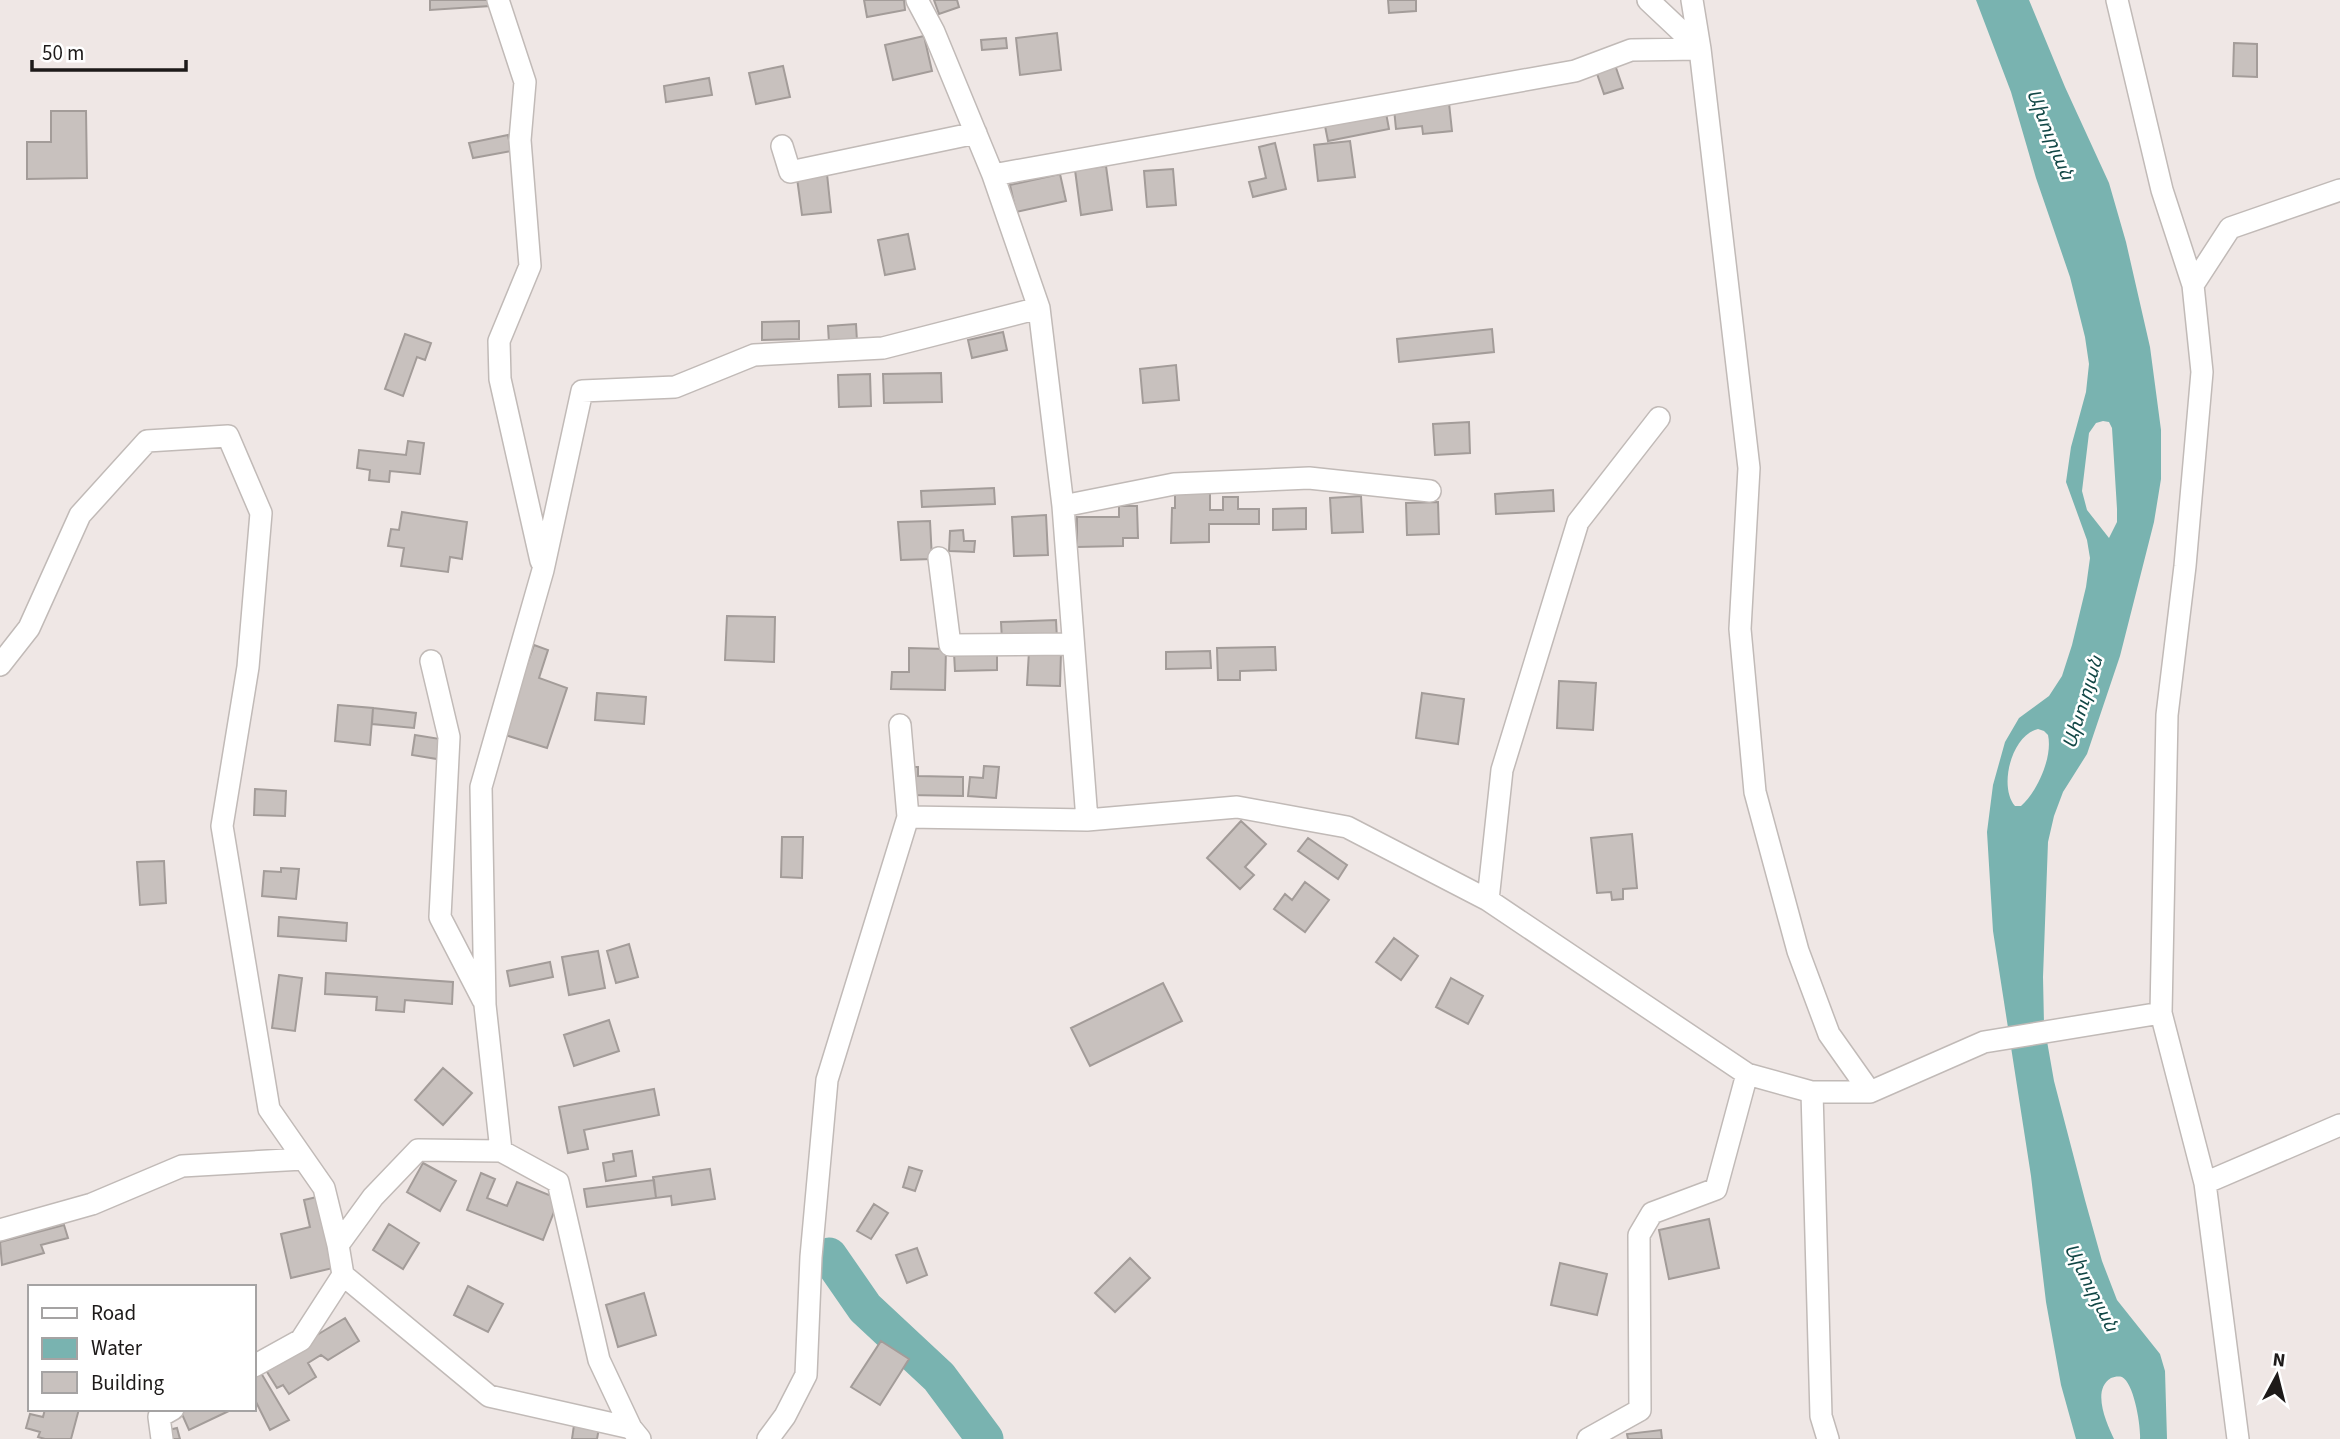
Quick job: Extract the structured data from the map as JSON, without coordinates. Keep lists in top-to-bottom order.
{
  "water": ["Ախուրյան"],
  "legend": ["Road", "Water", "Building"],
  "scale_bar": "50 m",
  "north": "top"
}
